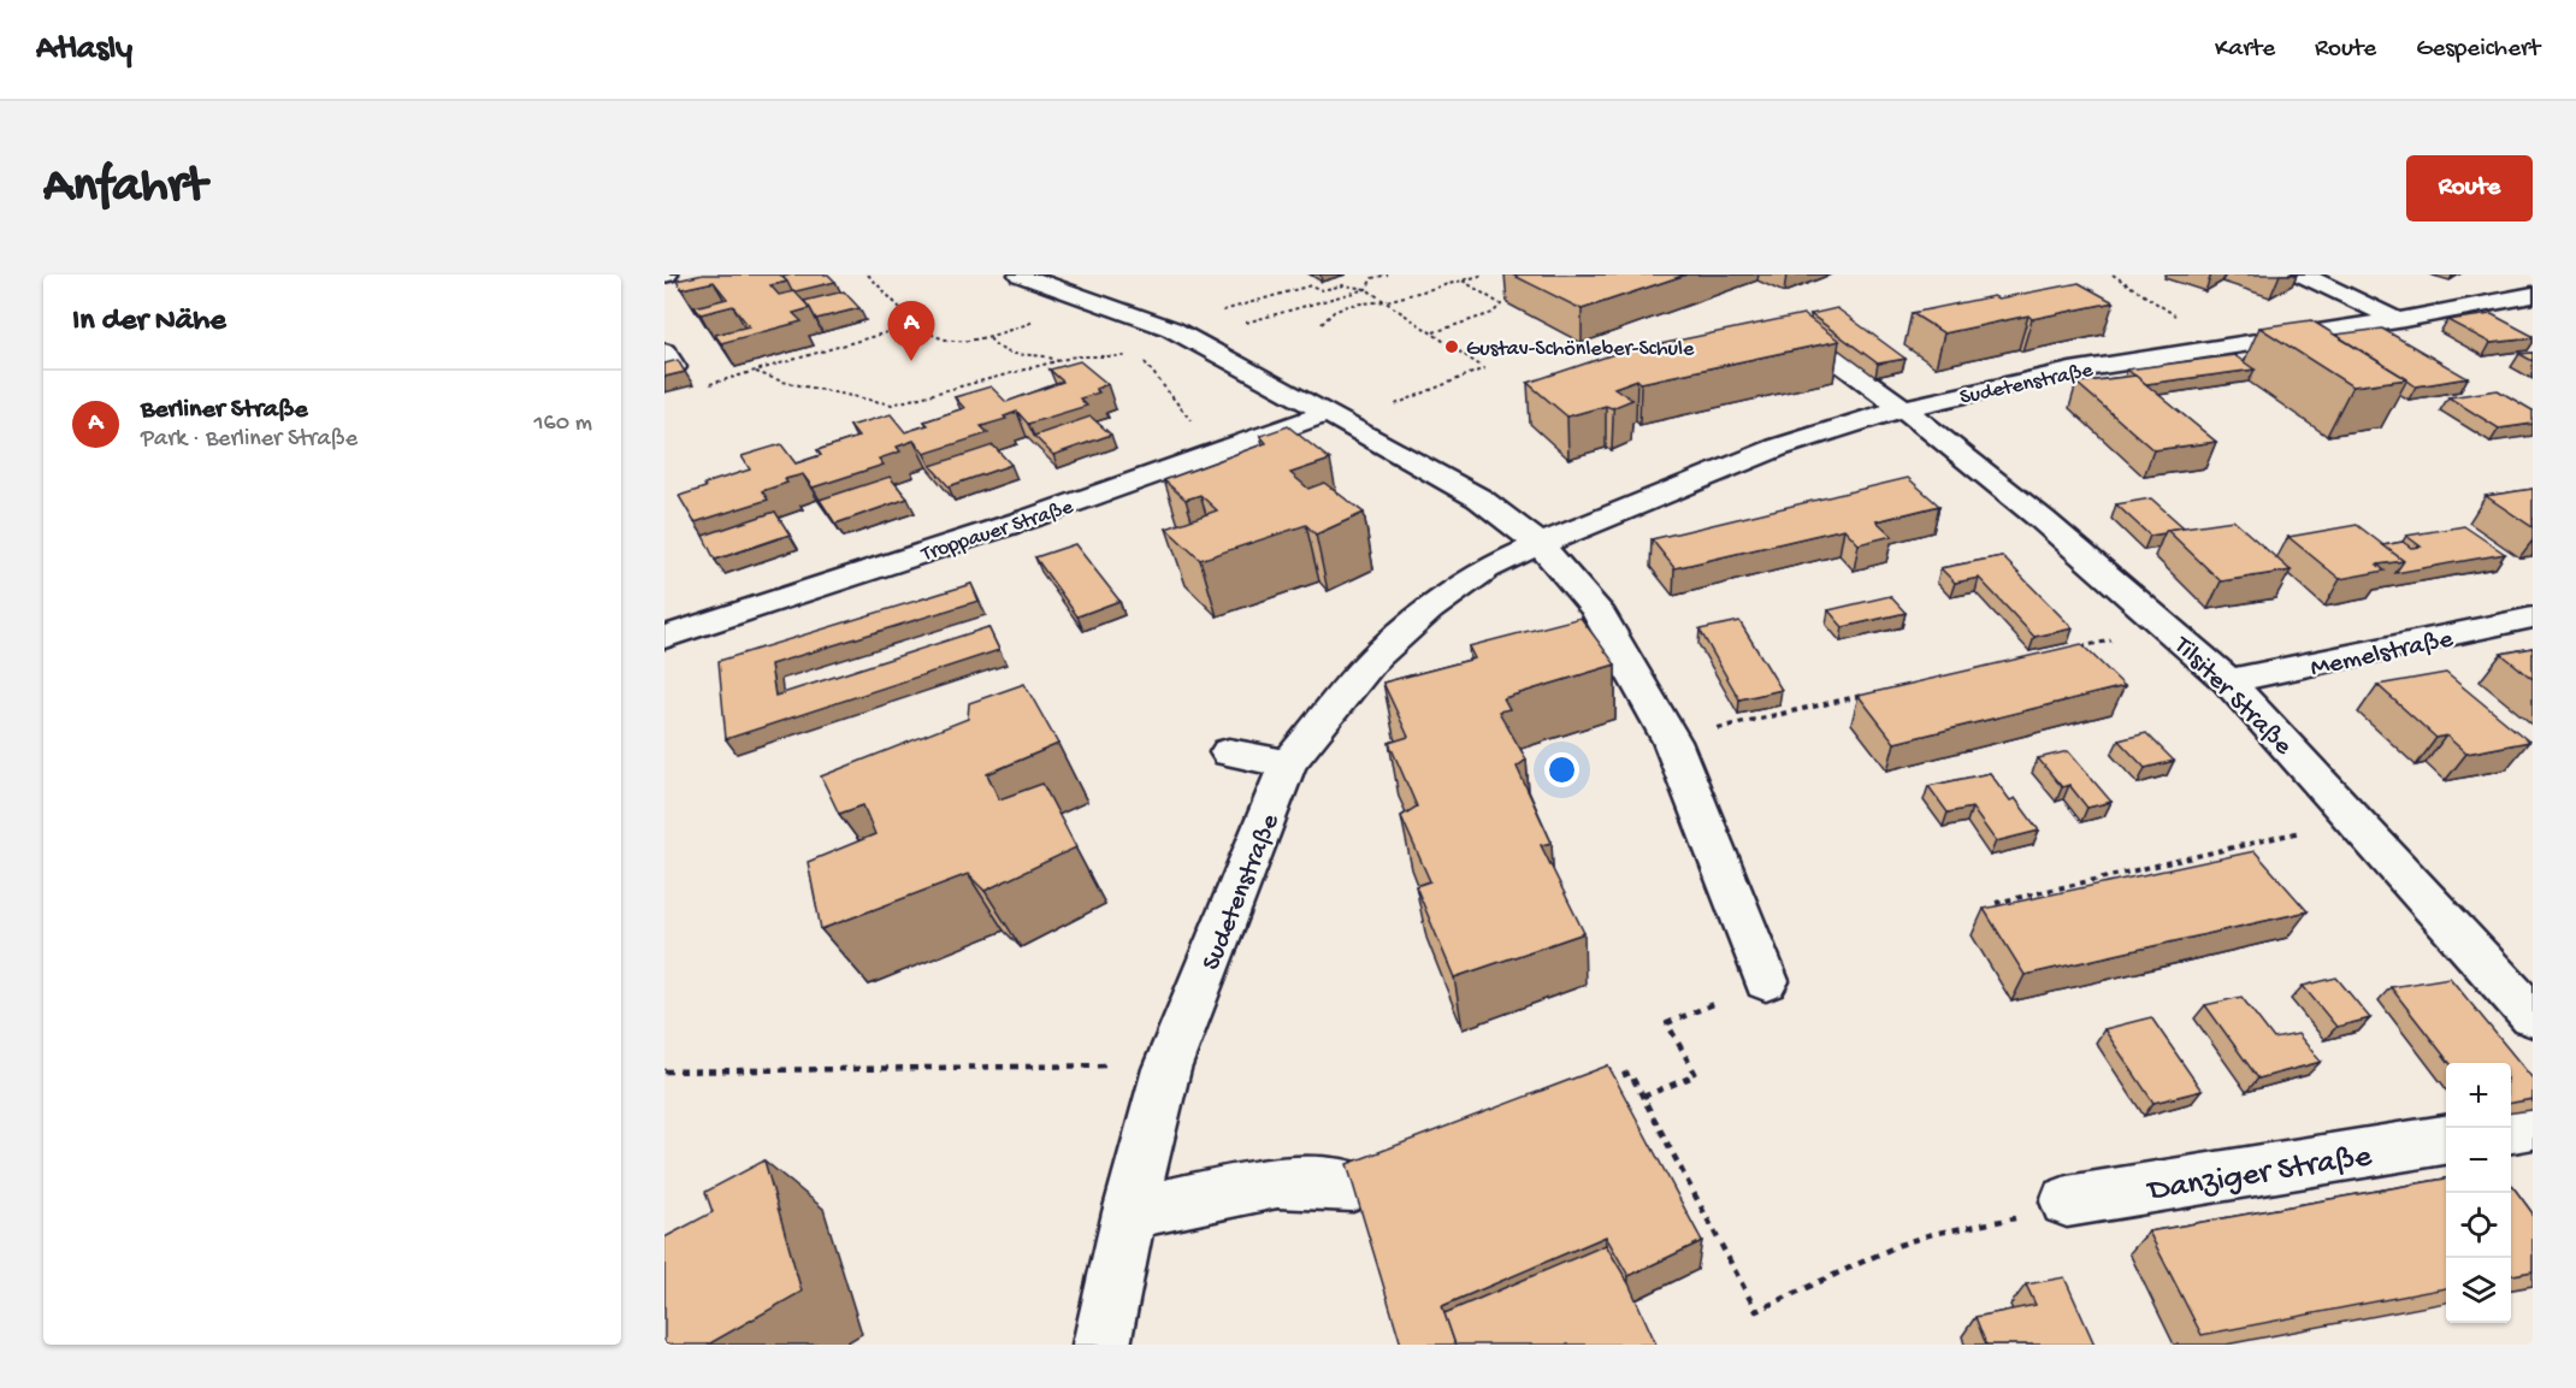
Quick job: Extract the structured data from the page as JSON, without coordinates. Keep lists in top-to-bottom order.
{
  "streets": {
    "street": [
      "Sudetenstraße",
      "Troppauer Straße",
      "Memelstraße",
      "Tilsiter Straße",
      "Danziger Straße"
    ]
  },
  "crossings": [
    ["Sudetenstraße", "Tilsiter Straße"],
    ["Memelstraße", "Tilsiter Straße"]
  ],
  "places": ["Gustav-Schönleber-Schule"],
  "page": {
    "header": "Atlasly",
    "nav": ["Karte", "Route", "Gespeichert"],
    "buttons": "Route",
    "title": "Anfahrt",
    "heading": "In der Nähe",
    "pins": "A",
    "list": [
      {
        "mark": "A",
        "name": "Berliner Straße",
        "note": "Park · Berliner Straße",
        "value": "160 m"
      }
    ],
    "map_buttons": ["+", "−"]
  }
}
